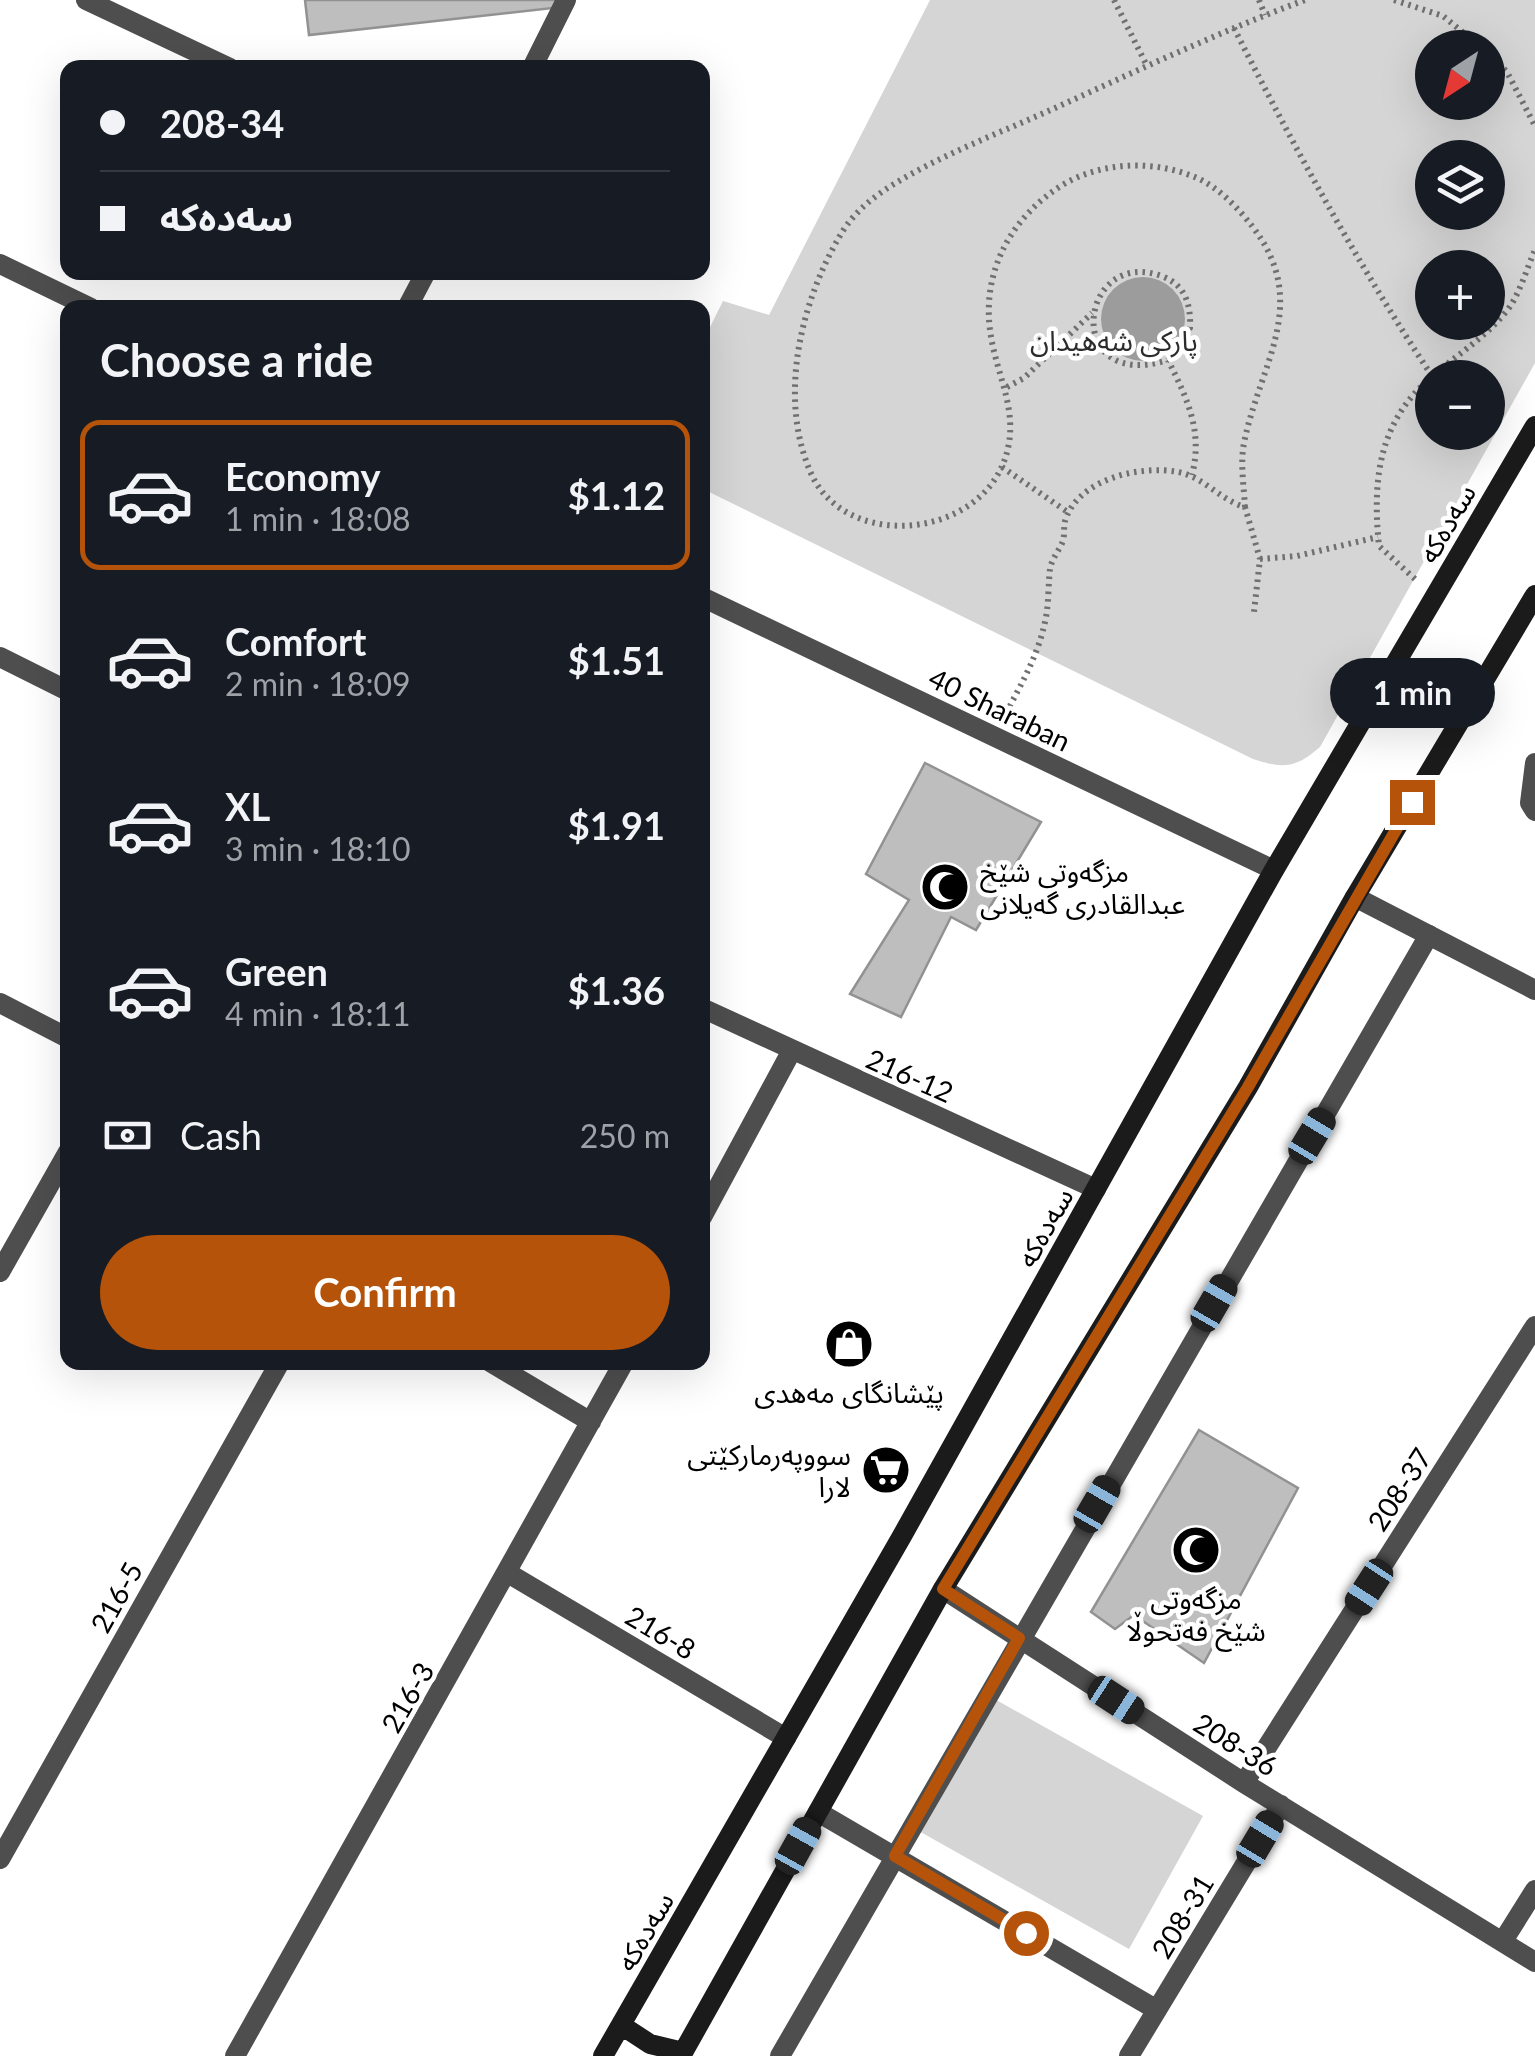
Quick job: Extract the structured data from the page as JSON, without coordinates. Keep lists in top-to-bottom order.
{
  "streets": {
    "main road": ["سەدەکە"],
    "street": [
      "40 Sharaban",
      "216-12",
      "208-37",
      "216-5",
      "216-8",
      "216-3",
      "208-36",
      "208-31"
    ]
  },
  "crossings": [
    ["سەدەکە", "40 Sharaban"],
    ["سەدەکە", "216-12"],
    ["سەدەکە", "216-8"],
    ["208-37", "208-36"],
    ["216-8", "216-3"],
    ["208-36", "208-31"]
  ],
  "parks": ["پارکی شەهیدان"],
  "places": {
    "mosque": ["مزگەوتی شێخ عبدالقادری گەیلانی", "مزگەوتی شێخ فەتحوڵا"],
    "shop": ["پێشانگای مەهدی"],
    "supermarket": ["سووپەرمارکێتی لارا"]
  },
  "north": "bottom left",
  "page": {
    "map_buttons": ["+", "−"],
    "banner": ["208-34", "سەدەکە"],
    "heading": "Choose a ride",
    "list": [
      {
        "name": "Economy",
        "note": "1 min · 18:08",
        "value": "$1.12"
      },
      {
        "name": "Comfort",
        "note": "2 min · 18:09",
        "value": "$1.51"
      },
      {
        "name": "XL",
        "note": "3 min · 18:10",
        "value": "$1.91"
      },
      {
        "name": "Green",
        "note": "4 min · 18:11",
        "value": "$1.36"
      }
    ],
    "bubble": "1 min",
    "pay": ["Cash", "250 m"],
    "buttons": "Confirm"
  }
}
